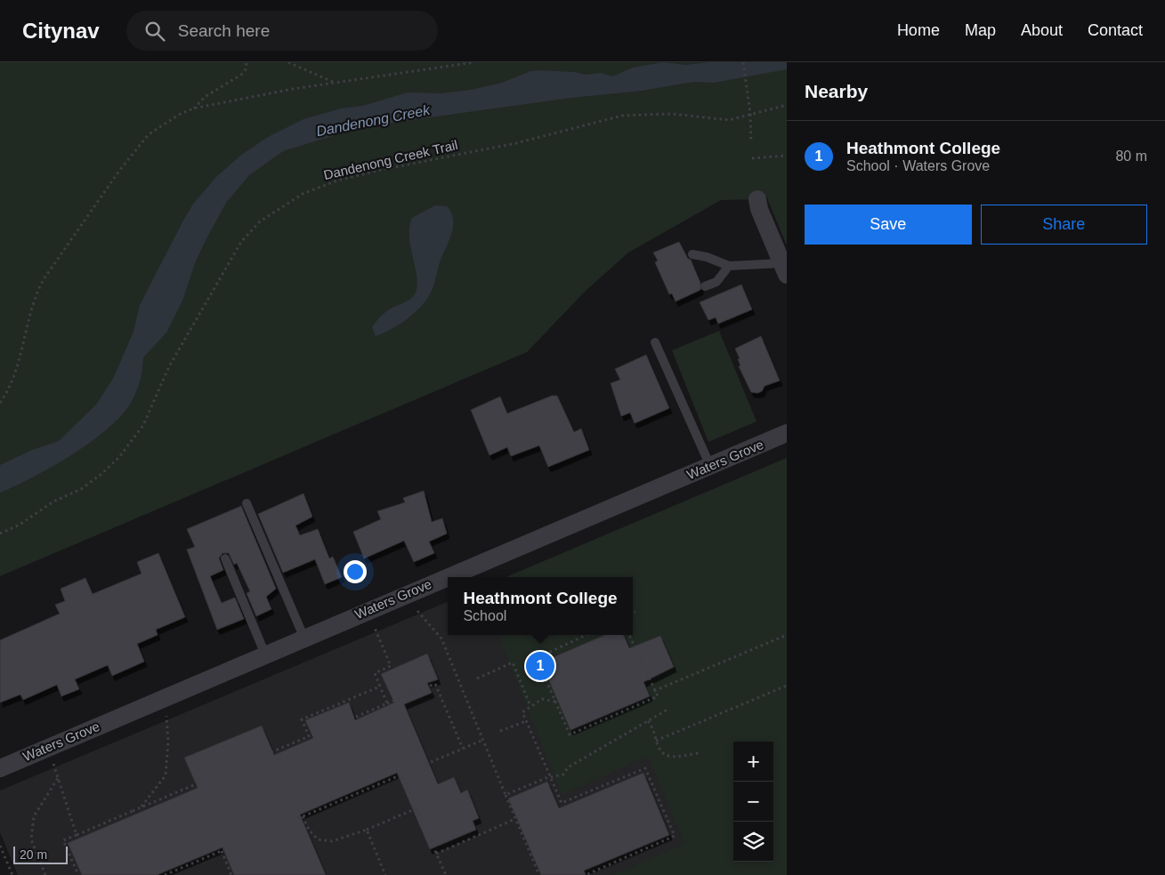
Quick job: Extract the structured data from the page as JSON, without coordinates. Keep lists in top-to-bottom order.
{
  "streets": {
    "street": ["Waters Grove"],
    "path": ["Dandenong Creek Trail"]
  },
  "water": ["Dandenong Creek"],
  "scale_bar": "20 m",
  "page": {
    "header": "Citynav",
    "search": "Search here",
    "nav": [
      "Home",
      "Map",
      "About",
      "Contact"
    ],
    "heading": "Nearby",
    "list": [
      {
        "mark": "1",
        "name": "Heathmont College",
        "note": "School · Waters Grove",
        "value": "80 m"
      }
    ],
    "buttons": ["Save", "Share"],
    "popup": ["Heathmont College", "School"],
    "pins": "1",
    "map_buttons": ["+", "−"],
    "scale": "20 m"
  }
}
